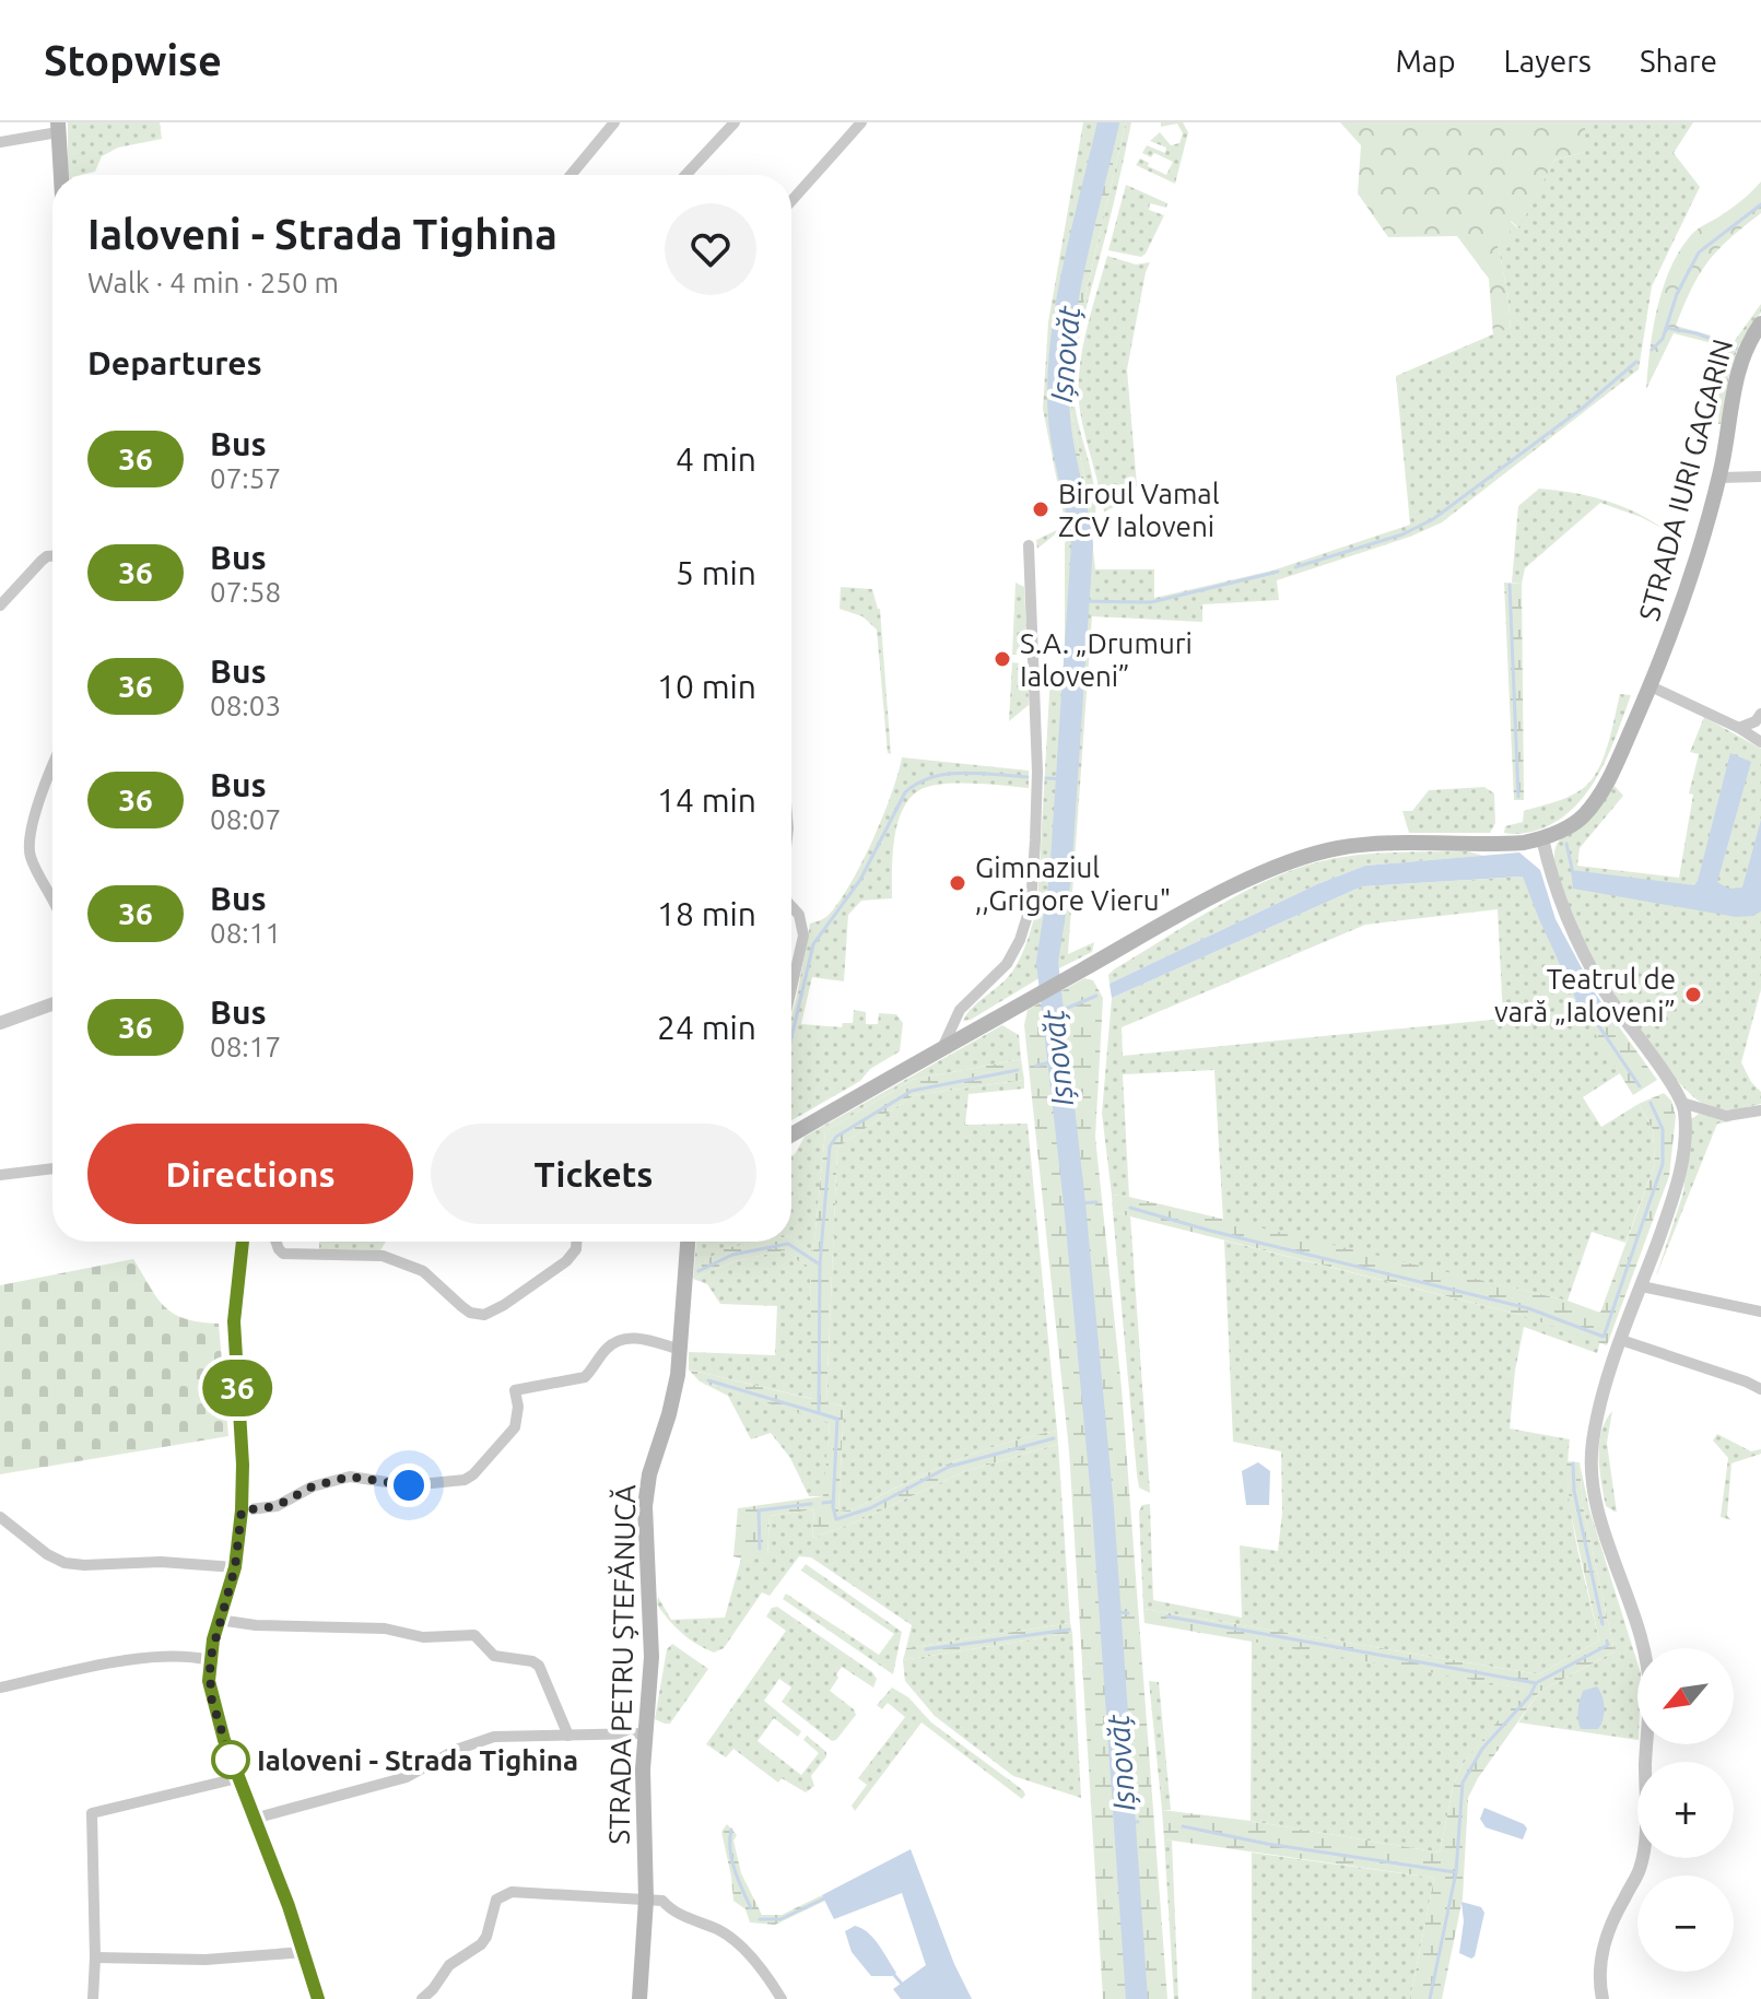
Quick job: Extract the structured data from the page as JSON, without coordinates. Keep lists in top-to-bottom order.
{
  "streets": {
    "main road": ["STRADA IURI GAGARIN", "STRADA PETRU ȘTEFĂNUCĂ"]
  },
  "water": ["Ișnovăț"],
  "places": [
    "Biroul Vamal ZCV Ialoveni",
    "S.A. „Drumuri Ialoveni”",
    "Gimnaziul ,,Grigore Vieru\"",
    "Teatrul de vară „Ialoveni”",
    "Ialoveni - Strada Tighina"
  ],
  "lines": ["bus line 36"],
  "north": "bottom left",
  "page": {
    "header": "Stopwise",
    "nav": ["Map", "Layers", "Share"],
    "on_map": "36",
    "heading": [
      ["Ialoveni - Strada Tighina", "Walk · 4 min · 250 m"],
      "Departures"
    ],
    "list": [
      {
        "mark": "36",
        "name": "Bus",
        "note": "07:57",
        "value": "4 min"
      },
      {
        "mark": "36",
        "name": "Bus",
        "note": "07:58",
        "value": "5 min"
      },
      {
        "mark": "36",
        "name": "Bus",
        "note": "08:03",
        "value": "10 min"
      },
      {
        "mark": "36",
        "name": "Bus",
        "note": "08:07",
        "value": "14 min"
      },
      {
        "mark": "36",
        "name": "Bus",
        "note": "08:11",
        "value": "18 min"
      },
      {
        "mark": "36",
        "name": "Bus",
        "note": "08:17",
        "value": "24 min"
      }
    ],
    "buttons": ["Directions", "Tickets"],
    "map_buttons": ["+", "−"]
  }
}
